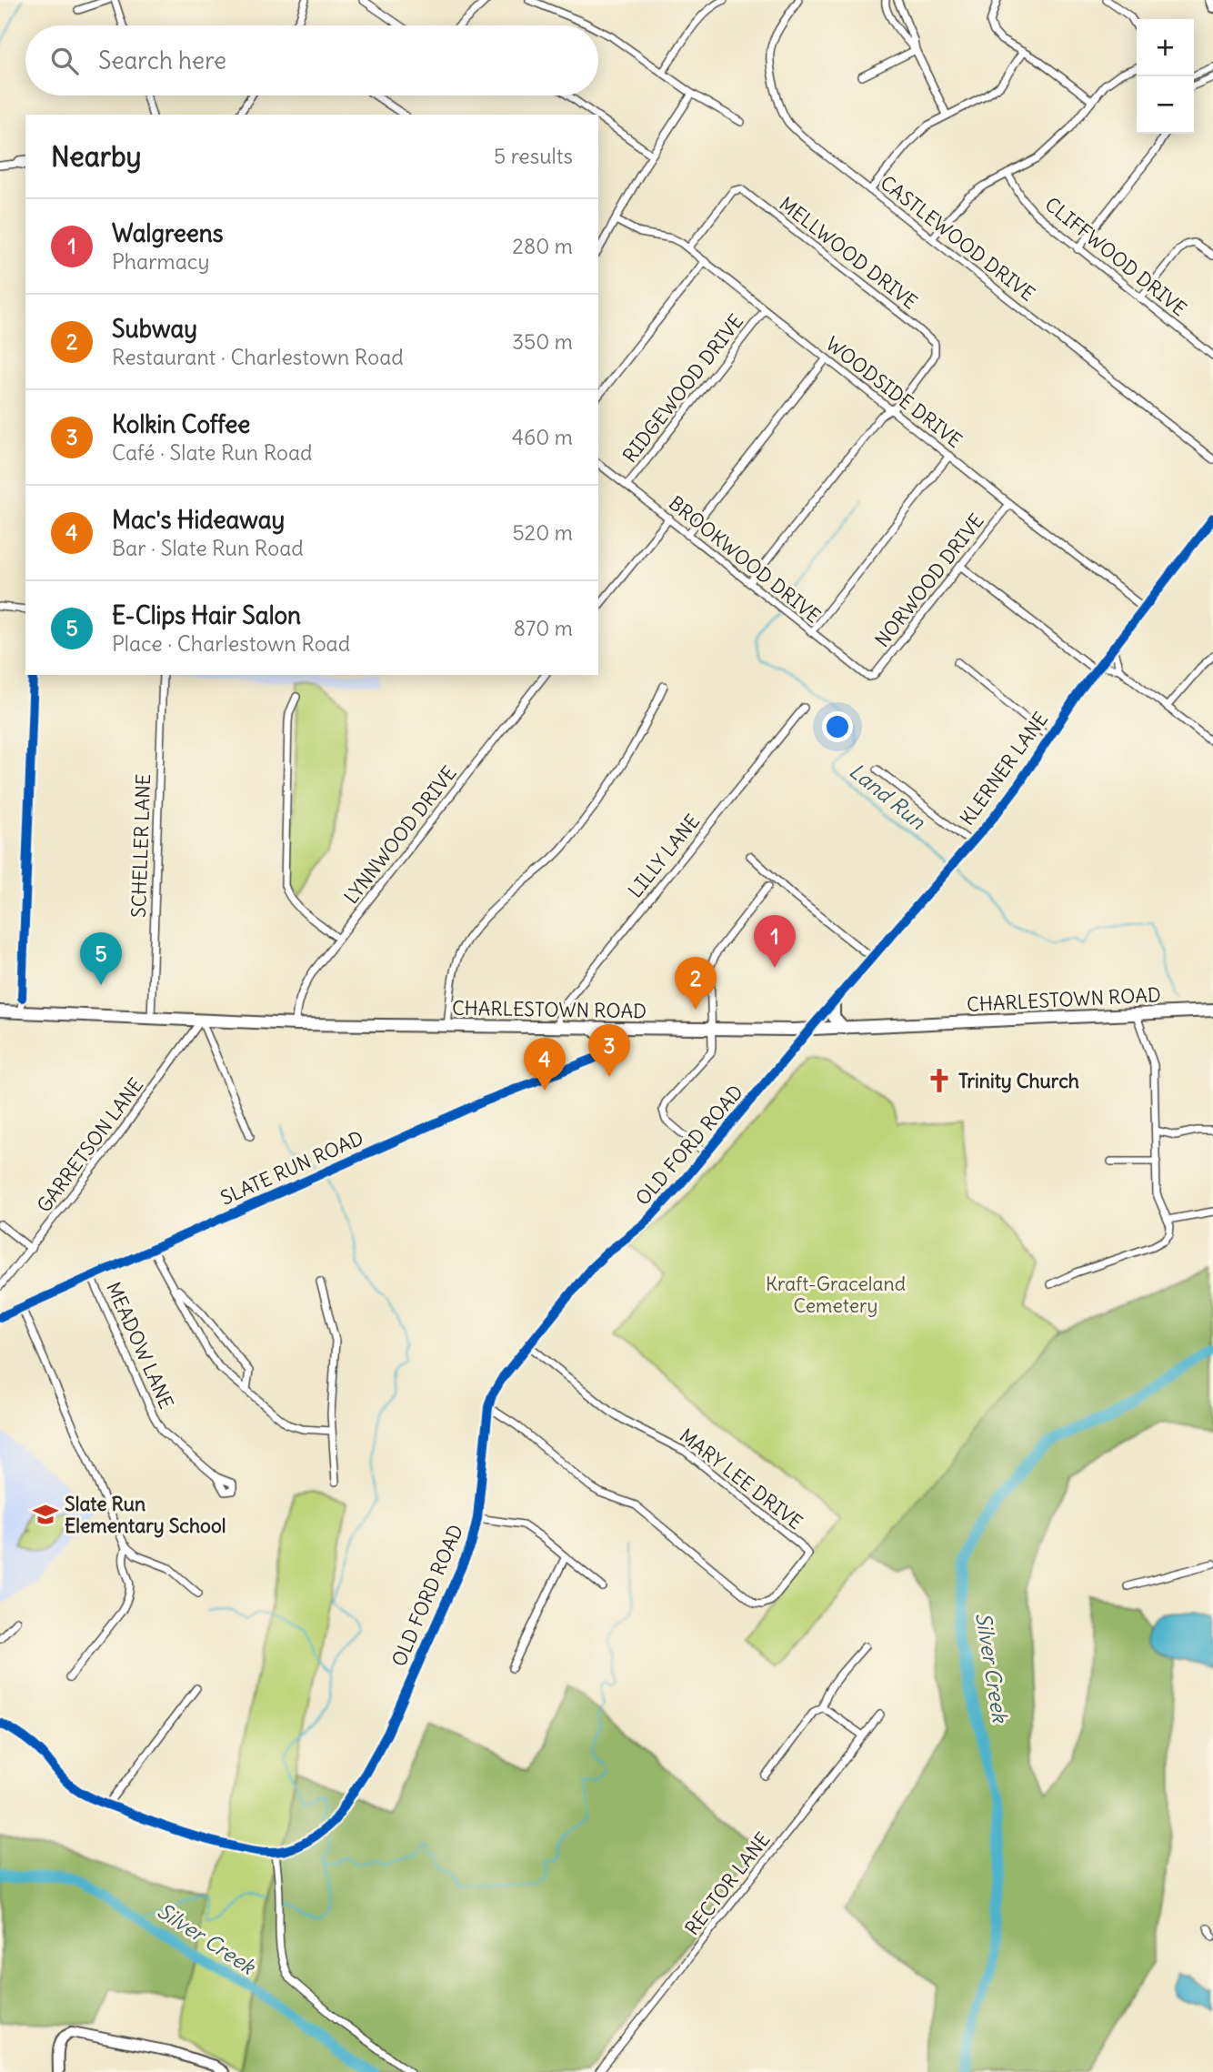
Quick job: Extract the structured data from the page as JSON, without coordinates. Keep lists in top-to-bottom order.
{
  "streets": {
    "main road": ["CHARLESTOWN ROAD"],
    "street": [
      "CASTLEWOOD DRIVE",
      "MELLWOOD DRIVE",
      "CLIFFWOOD DRIVE",
      "RIDGEWOOD DRIVE",
      "WOODSIDE DRIVE",
      "BROOKWOOD DRIVE",
      "NORWOOD DRIVE",
      "KLERNER LANE",
      "LYNNWOOD DRIVE",
      "SCHELLER LANE",
      "LILLY LANE",
      "GARRETSON LANE",
      "OLD FORD ROAD",
      "SLATE RUN ROAD",
      "MEADOW LANE",
      "MARY LEE DRIVE",
      "RECTOR LANE"
    ]
  },
  "crossings": [
    ["MELLWOOD DRIVE", "WOODSIDE DRIVE"],
    ["MELLWOOD DRIVE", "BROOKWOOD DRIVE"],
    ["RIDGEWOOD DRIVE", "WOODSIDE DRIVE"],
    ["RIDGEWOOD DRIVE", "BROOKWOOD DRIVE"],
    ["WOODSIDE DRIVE", "NORWOOD DRIVE"],
    ["WOODSIDE DRIVE", "KLERNER LANE"],
    ["BROOKWOOD DRIVE", "NORWOOD DRIVE"],
    ["KLERNER LANE", "CHARLESTOWN ROAD"],
    ["KLERNER LANE", "OLD FORD ROAD"],
    ["LYNNWOOD DRIVE", "CHARLESTOWN ROAD"],
    ["SCHELLER LANE", "CHARLESTOWN ROAD"],
    ["LILLY LANE", "CHARLESTOWN ROAD"],
    ["CHARLESTOWN ROAD", "GARRETSON LANE"],
    ["CHARLESTOWN ROAD", "OLD FORD ROAD"],
    ["OLD FORD ROAD", "MARY LEE DRIVE"],
    ["SLATE RUN ROAD", "MEADOW LANE"]
  ],
  "water": ["Land Run", "Silver Creek"],
  "parks": ["Kraft-Graceland Cemetery"],
  "places": {
    "church": ["Trinity Church"],
    "school or university": ["Slate Run Elementary School"]
  },
  "page": {
    "map_buttons": ["+", "−"],
    "search": "Search here",
    "heading": ["Nearby", "5 results"],
    "list": [
      {
        "mark": "1",
        "name": "Walgreens",
        "note": "Pharmacy",
        "value": "280 m"
      },
      {
        "mark": "2",
        "name": "Subway",
        "note": "Restaurant · Charlestown Road",
        "value": "350 m"
      },
      {
        "mark": "3",
        "name": "Kolkin Coffee",
        "note": "Café · Slate Run Road",
        "value": "460 m"
      },
      {
        "mark": "4",
        "name": "Mac's Hideaway",
        "note": "Bar · Slate Run Road",
        "value": "520 m"
      },
      {
        "mark": "5",
        "name": "E-Clips Hair Salon",
        "note": "Place · Charlestown Road",
        "value": "870 m"
      }
    ],
    "pins": [
      "1",
      "5",
      "2",
      "3",
      "4"
    ]
  }
}
